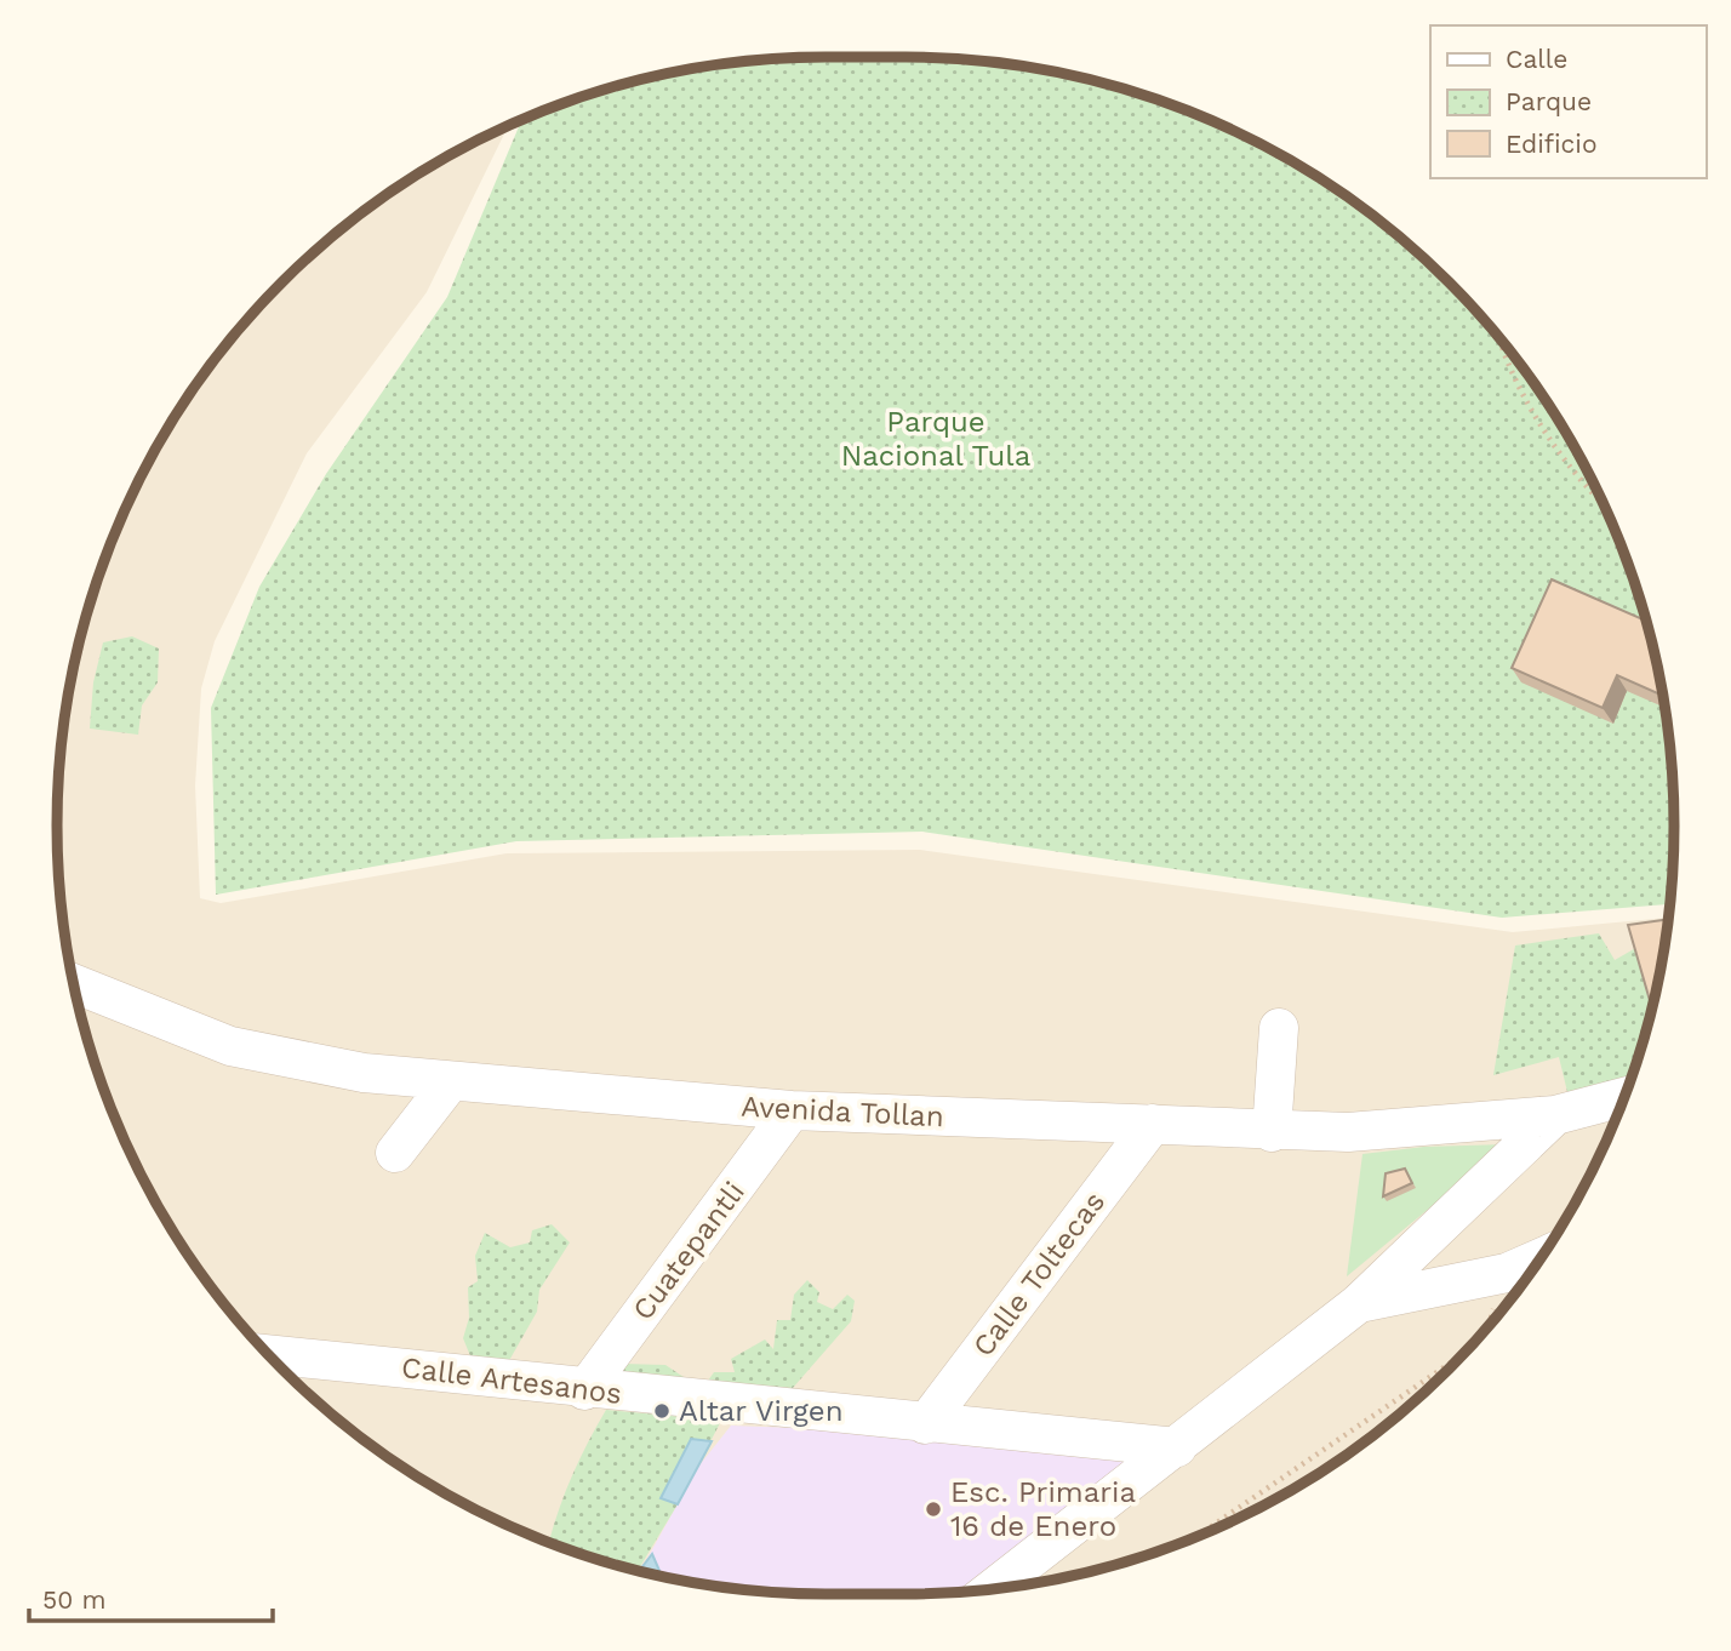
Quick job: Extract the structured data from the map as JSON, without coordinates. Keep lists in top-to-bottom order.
{
  "streets": {
    "street": [
      "Avenida Tollan",
      "Cuatepantli",
      "Calle Toltecas",
      "Calle Artesanos"
    ]
  },
  "crossings": [
    ["Avenida Tollan", "Cuatepantli"],
    ["Avenida Tollan", "Calle Toltecas"],
    ["Cuatepantli", "Calle Artesanos"],
    ["Calle Toltecas", "Calle Artesanos"]
  ],
  "parks": ["Parque Nacional Tula"],
  "places": ["Altar Virgen", "Esc. Primaria 16 de Enero"],
  "legend": ["Calle", "Parque", "Edificio"],
  "scale_bar": "50 m"
}
